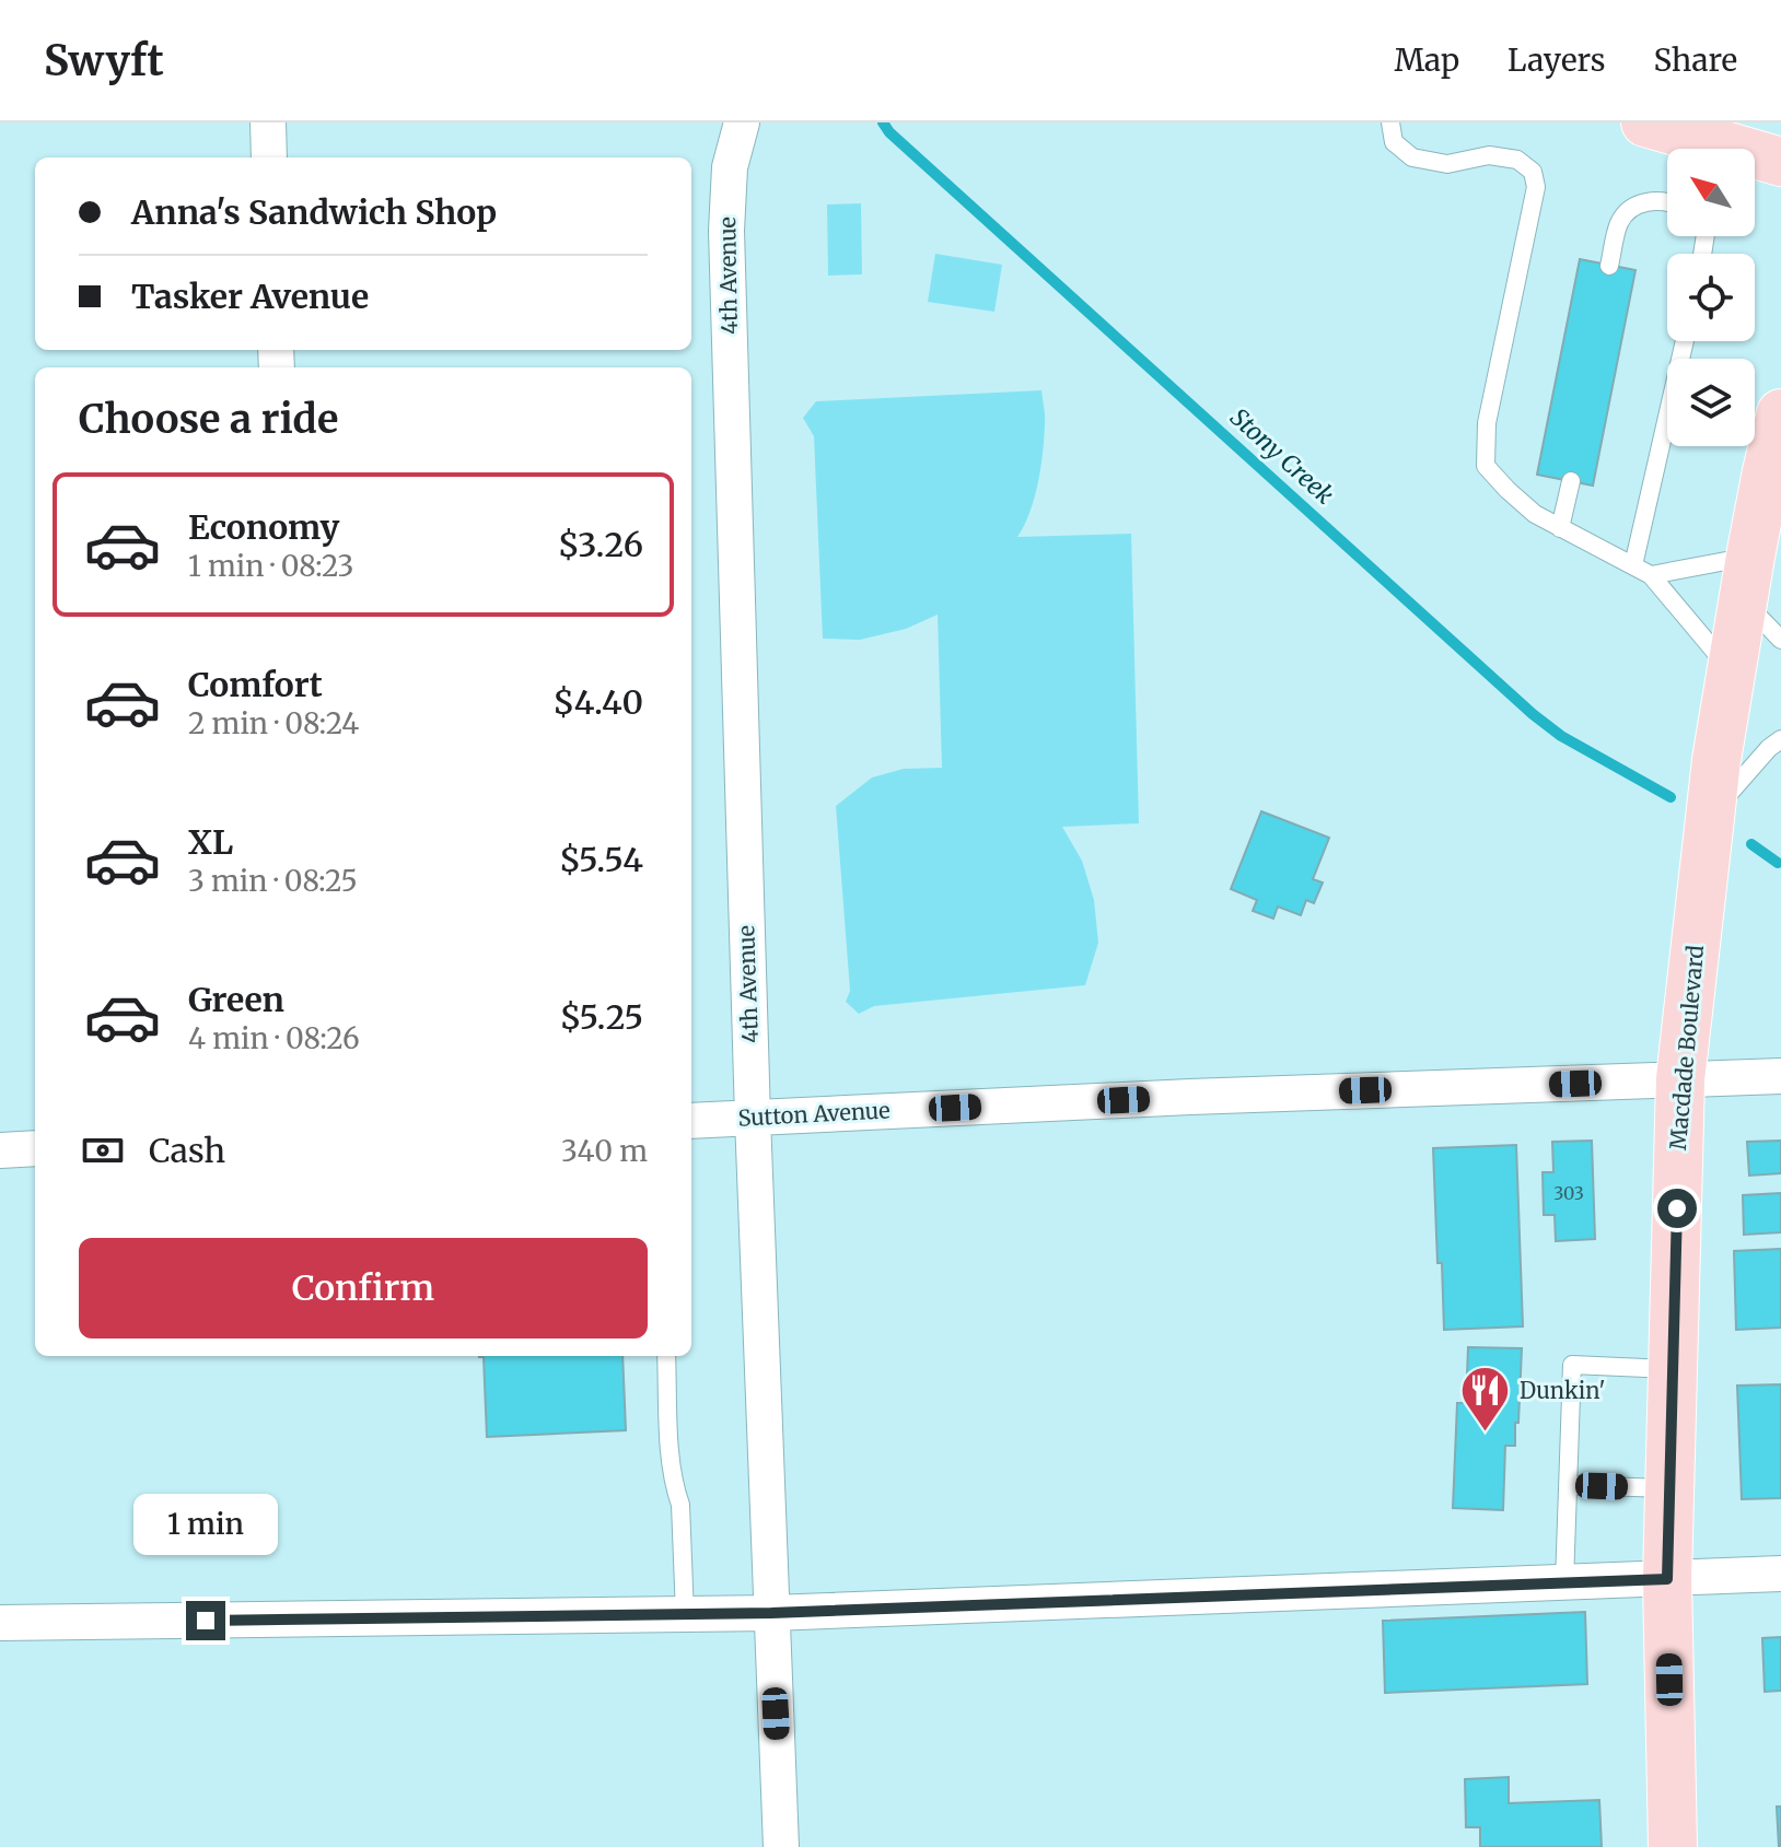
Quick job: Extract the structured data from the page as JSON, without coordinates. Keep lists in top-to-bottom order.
{
  "streets": {
    "main road": ["Macdade Boulevard"],
    "street": ["4th Avenue", "Sutton Avenue"]
  },
  "crossings": [
    ["4th Avenue", "Sutton Avenue"],
    ["Macdade Boulevard", "Sutton Avenue"]
  ],
  "water": ["Stony Creek"],
  "places": {
    "restaurant": ["Dunkin'"]
  },
  "house_numbers": ["303"],
  "north": "top left",
  "page": {
    "header": "Swyft",
    "nav": ["Map", "Layers", "Share"],
    "banner": ["Anna's Sandwich Shop", "Tasker Avenue"],
    "heading": "Choose a ride",
    "list": [
      {
        "name": "Economy",
        "note": "1 min · 08:23",
        "value": "$3.26"
      },
      {
        "name": "Comfort",
        "note": "2 min · 08:24",
        "value": "$4.40"
      },
      {
        "name": "XL",
        "note": "3 min · 08:25",
        "value": "$5.54"
      },
      {
        "name": "Green",
        "note": "4 min · 08:26",
        "value": "$5.25"
      }
    ],
    "pay": ["Cash", "340 m"],
    "buttons": "Confirm",
    "bubble": "1 min"
  }
}
